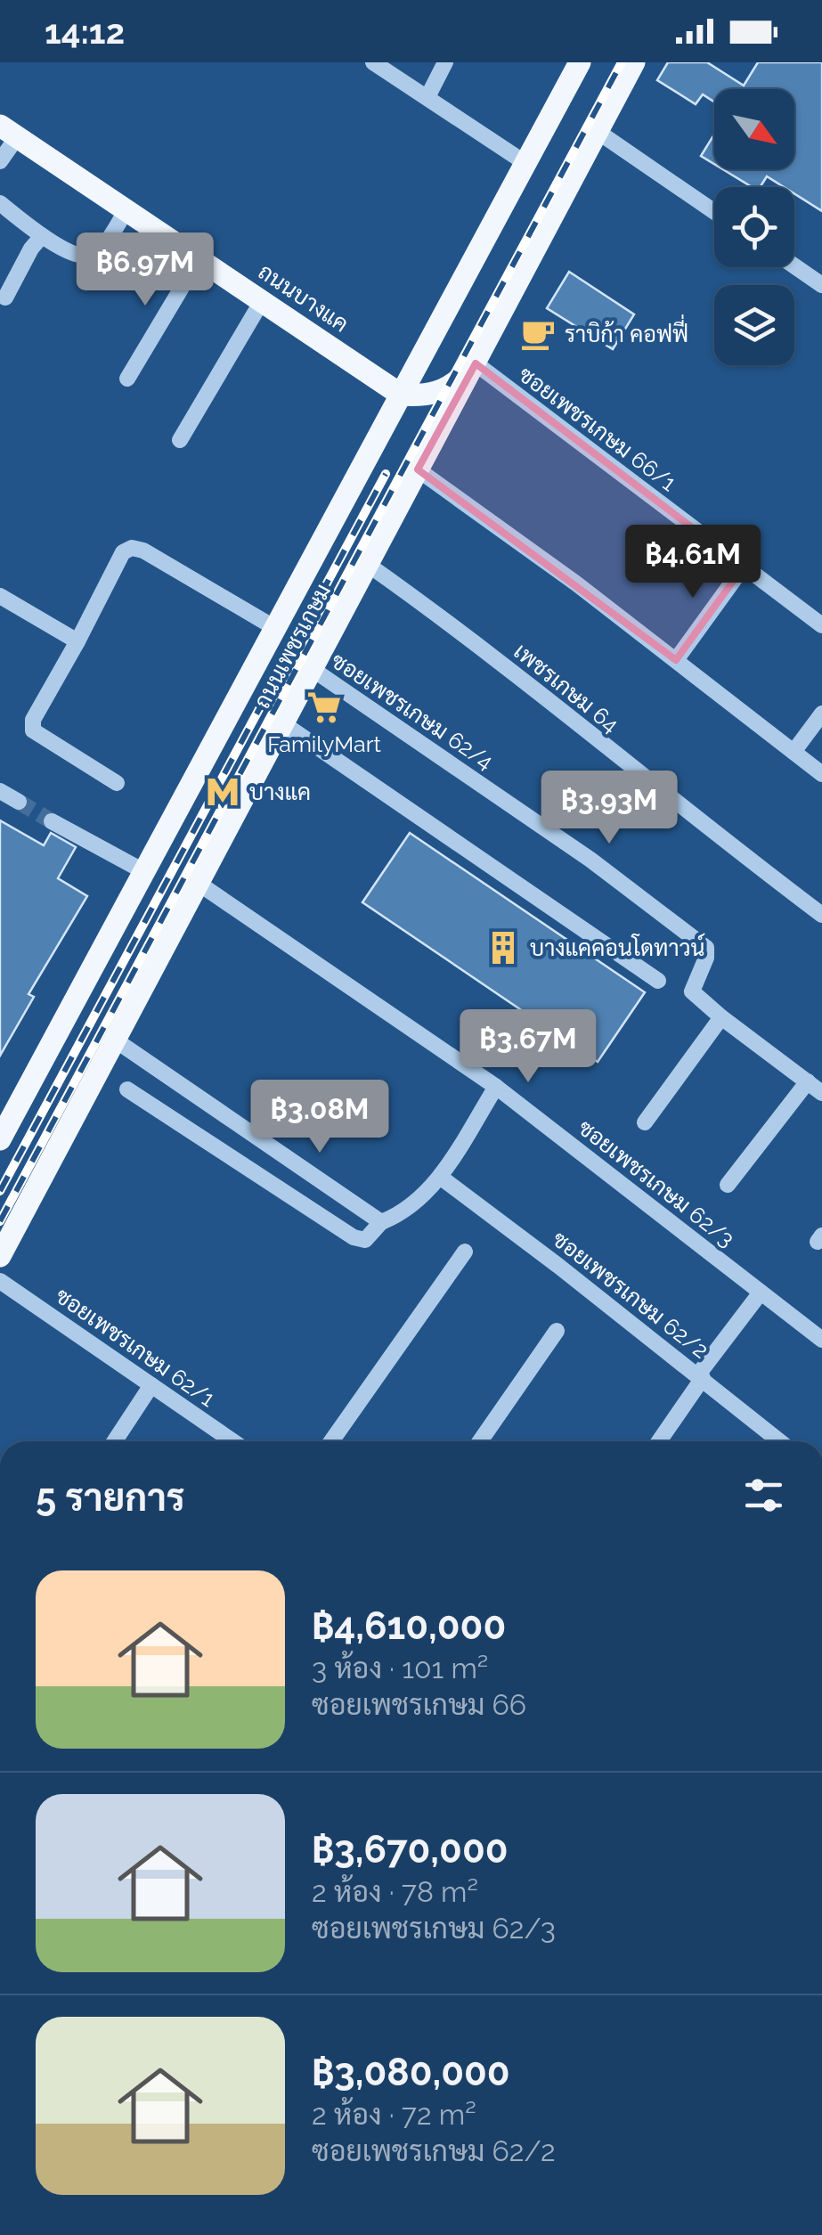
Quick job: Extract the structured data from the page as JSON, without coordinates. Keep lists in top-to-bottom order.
{
  "streets": {
    "main road": ["ถนนบางแค", "ถนนเพชรเกษม"],
    "street": [
      "ซอยเพชรเกษม 66/1",
      "เพชรเกษม 64",
      "ซอยเพชรเกษม 62/4",
      "ซอยเพชรเกษม 62/3",
      "ซอยเพชรเกษม 62/2",
      "ซอยเพชรเกษม 62/1"
    ]
  },
  "crossings": [
    ["ถนนบางแค", "ถนนเพชรเกษม"],
    ["ซอยเพชรเกษม 66/1", "ถนนเพชรเกษม"],
    ["ถนนเพชรเกษม", "เพชรเกษม 64"],
    ["ถนนเพชรเกษม", "ซอยเพชรเกษม 62/4"],
    ["ถนนเพชรเกษม", "ซอยเพชรเกษม 62/3"]
  ],
  "places": {
    "cafe": ["ราบิก้า คอฟฟี่"],
    "supermarket": ["FamilyMart"],
    "metro station": ["บางแค"],
    "building": ["บางแคคอนโดทาวน์"]
  },
  "north": "bottom right",
  "page": {
    "status": "14:12",
    "price": [
      "฿6.97M",
      "฿4.61M",
      "฿3.93M",
      "฿3.67M",
      "฿3.08M"
    ],
    "heading": "5 รายการ",
    "list": [
      {
        "name": "฿4,610,000",
        "note": "3 ห้อง · 101 m² · ซอยเพชรเกษม 66"
      },
      {
        "name": "฿3,670,000",
        "note": "2 ห้อง · 78 m² · ซอยเพชรเกษม 62/3"
      },
      {
        "name": "฿3,080,000",
        "note": "2 ห้อง · 72 m² · ซอยเพชรเกษม 62/2"
      }
    ]
  }
}
